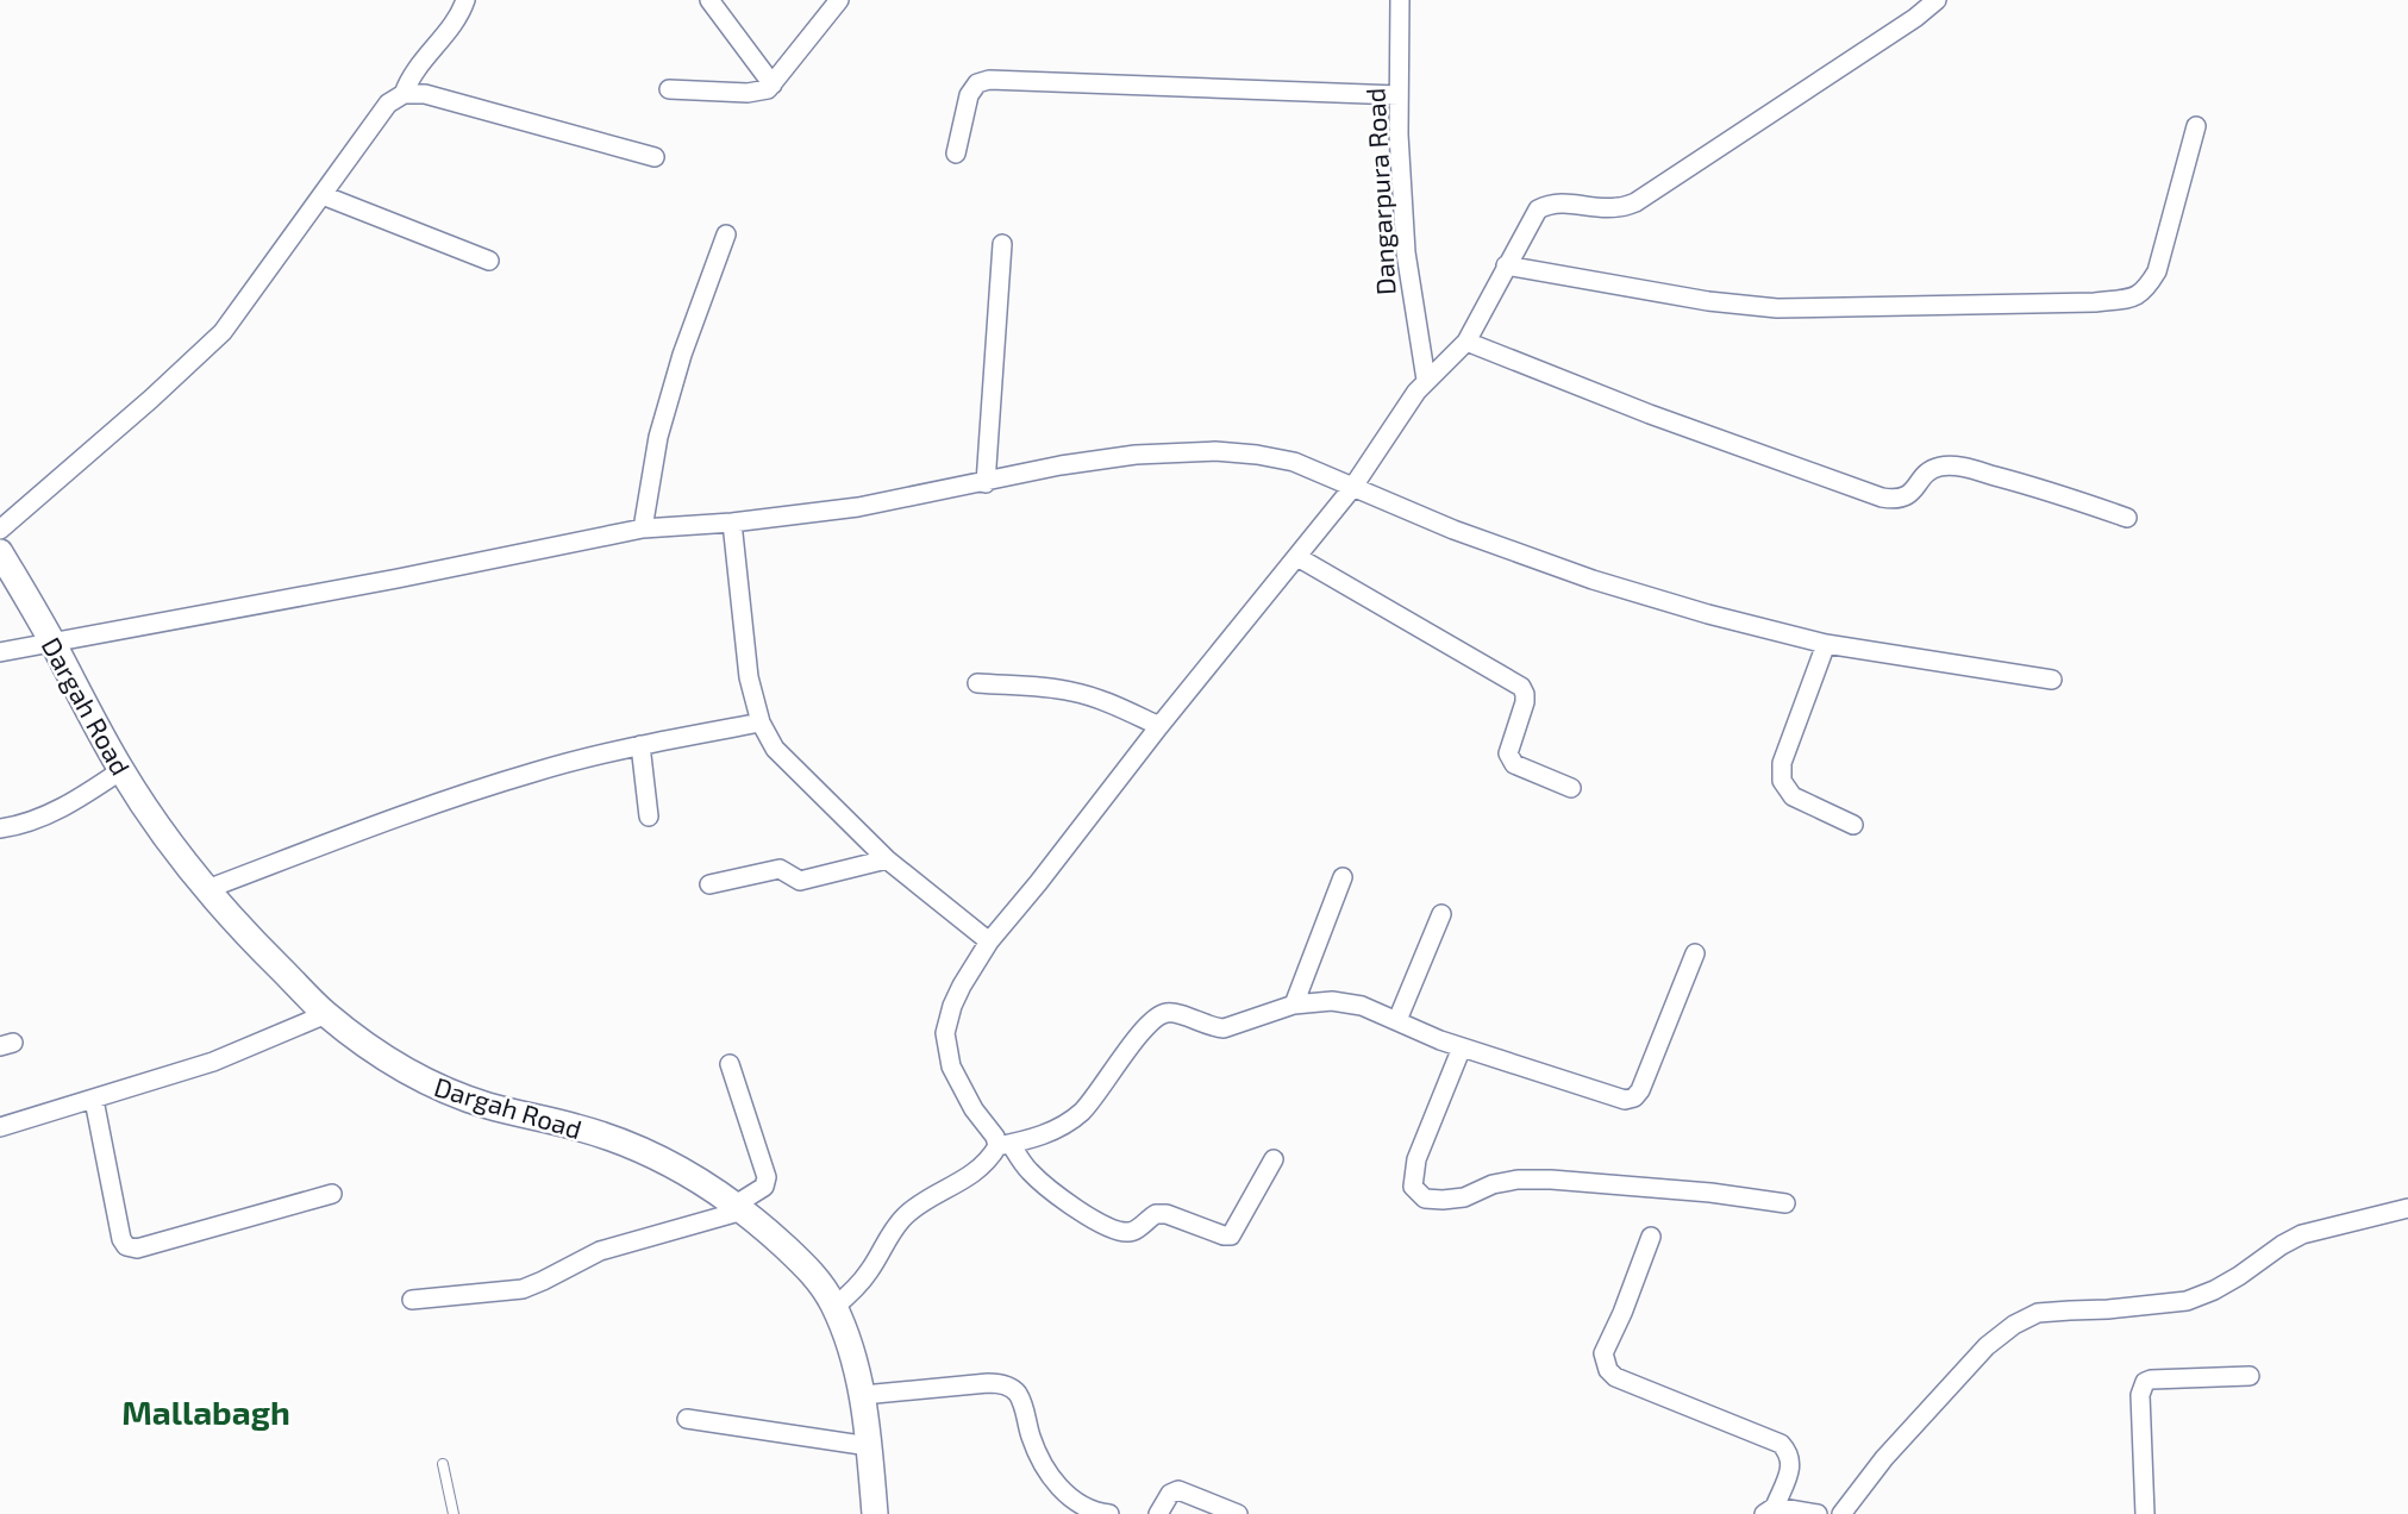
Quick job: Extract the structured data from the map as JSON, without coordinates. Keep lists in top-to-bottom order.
{
  "streets": {
    "street": ["Dangarpura Road", "Dargah Road"]
  },
  "districts": ["Mallabagh"]
}
